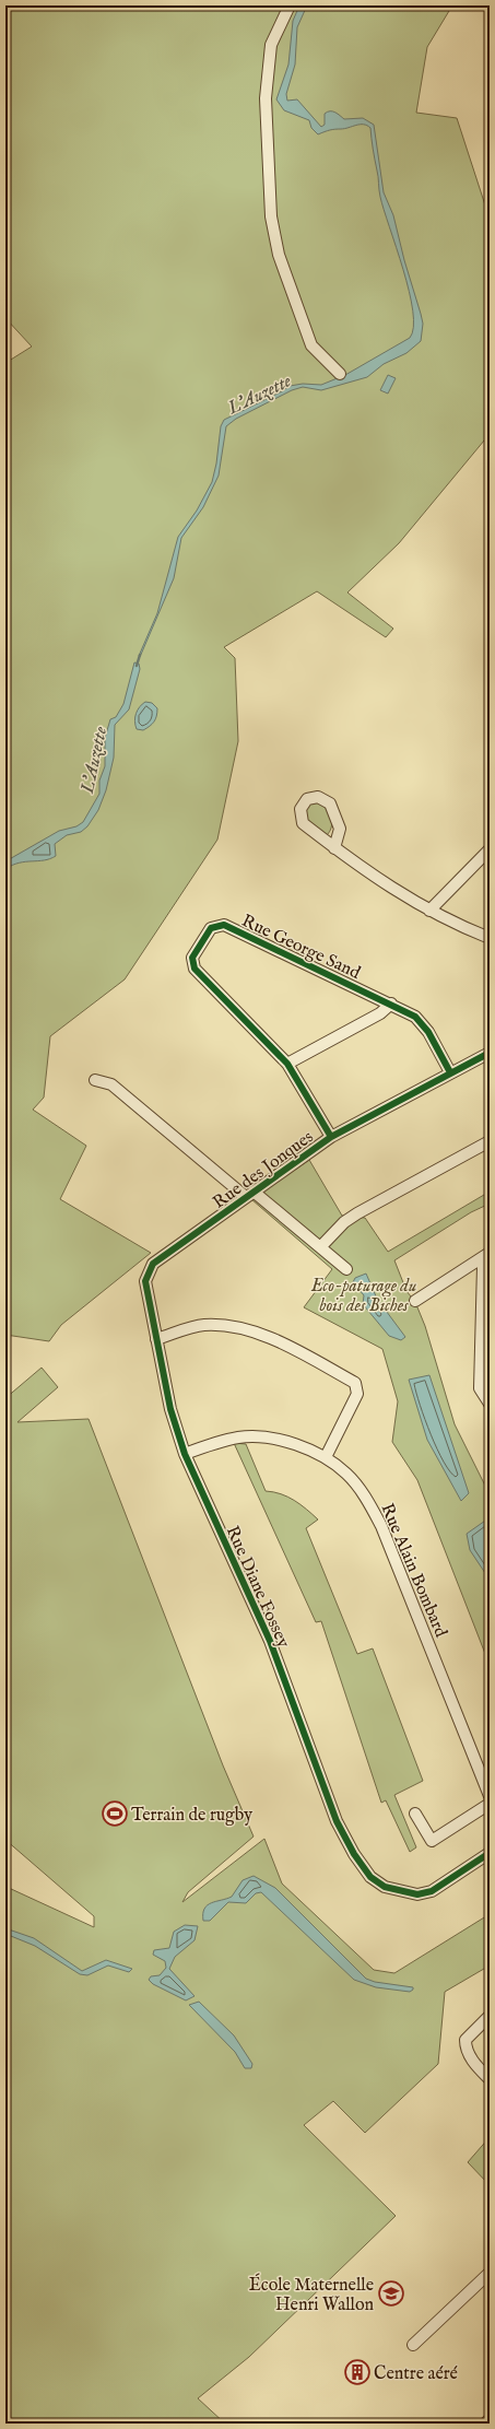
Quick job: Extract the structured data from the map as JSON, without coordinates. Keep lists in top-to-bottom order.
{
  "streets": {
    "street": [
      "Rue George Sand",
      "Rue des Jonques",
      "Rue Alain Bombard",
      "Rue Diane Fossey"
    ]
  },
  "crossings": [
    ["Rue George Sand", "Rue des Jonques"],
    ["Rue des Jonques", "Rue Diane Fossey"],
    ["Rue Alain Bombard", "Rue Diane Fossey"]
  ],
  "water": ["L'Auzette"],
  "parks": ["Eco-paturage du bois des Biches"],
  "places": {
    "sports": ["Terrain de rugby"],
    "school or university": ["École Maternelle Henri Wallon"],
    "building": ["Centre aéré"]
  }
}
